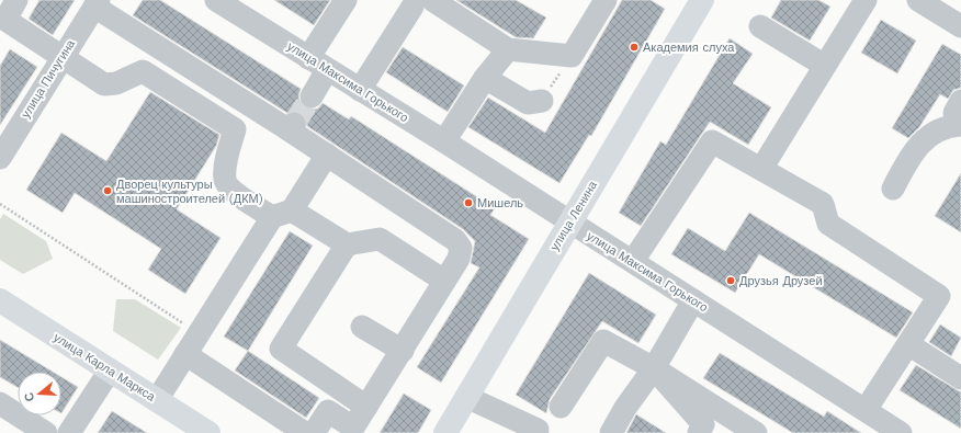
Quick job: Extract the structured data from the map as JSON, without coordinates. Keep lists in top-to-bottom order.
{
  "streets": {
    "main road": ["улица Ленина", "улица Карла Маркса"],
    "street": ["улица Пичугина", "улица Максима Горького"]
  },
  "crossings": [
    ["улица Максима Горького", "улица Ленина"]
  ],
  "places": [
    "Академия слуха",
    "Дворец культуры машиностроителей (ДКМ)",
    "Мишель",
    "Друзья Друзей"
  ],
  "north": "left"
}
